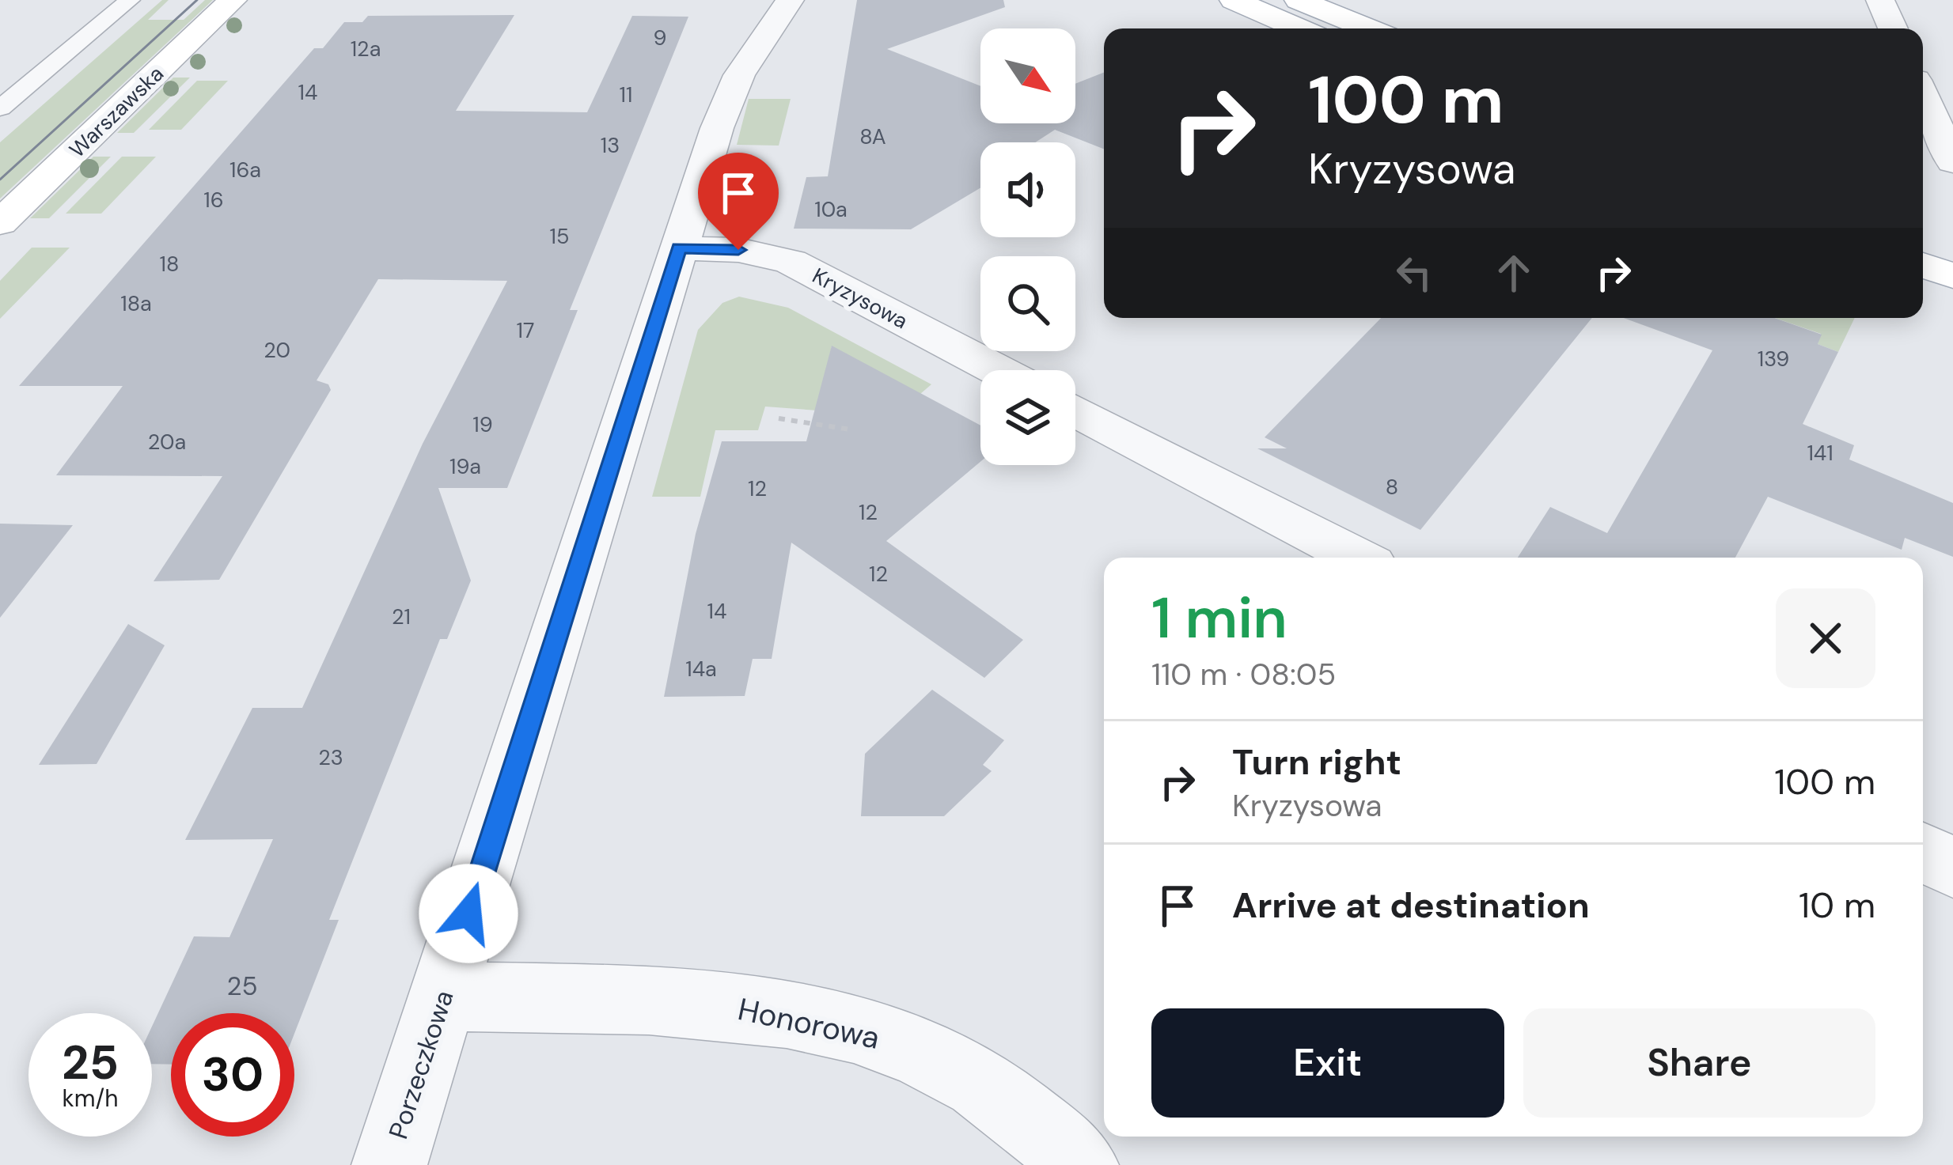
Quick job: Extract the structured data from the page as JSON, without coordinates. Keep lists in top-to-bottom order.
{
  "streets": {
    "street": [
      "Warszawska",
      "Kryzysowa",
      "Honorowa",
      "Porzeczkowa"
    ]
  },
  "crossings": [
    ["Kryzysowa", "Porzeczkowa"],
    ["Honorowa", "Porzeczkowa"]
  ],
  "house_numbers": [
    "9",
    "12a",
    "14",
    "11",
    "8A",
    "13",
    "16a",
    "16",
    "10a",
    "15",
    "18",
    "18a",
    "17",
    "20",
    "139",
    "19",
    "20a",
    "141",
    "19a",
    "8",
    "12",
    "12",
    "12",
    "14",
    "21",
    "14a",
    "23",
    "25"
  ],
  "north": "bottom right",
  "page": {
    "turn": ["100 m", "Kryzysowa"],
    "heading": ["1 min", "110 m · 08:05"],
    "list": [
      {
        "name": "Turn right",
        "note": "Kryzysowa",
        "value": "100 m"
      },
      {
        "name": "Arrive at destination",
        "value": "10 m"
      }
    ],
    "buttons": ["Exit", "Share"],
    "speed": "25 km/h",
    "limit": "30"
  }
}
